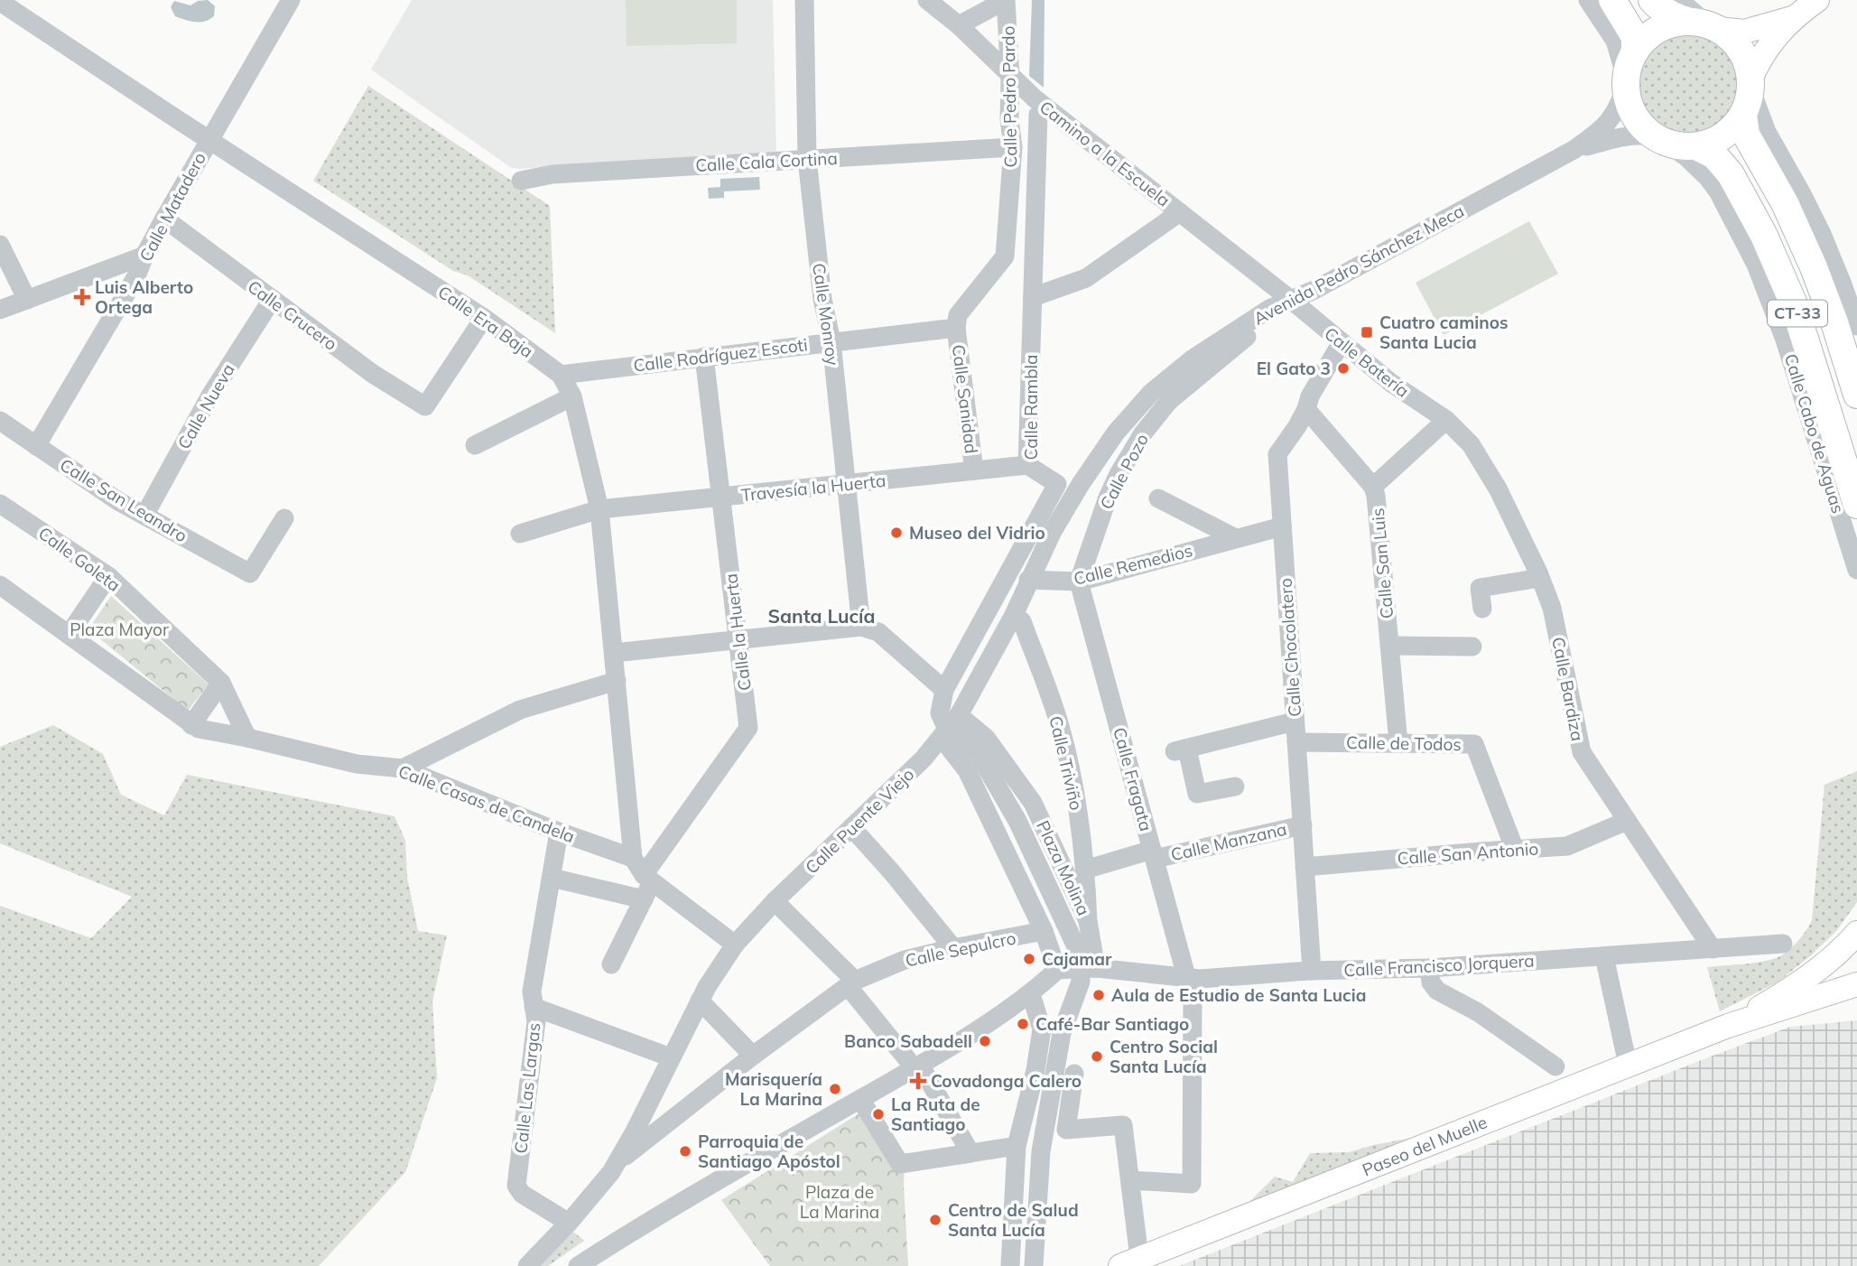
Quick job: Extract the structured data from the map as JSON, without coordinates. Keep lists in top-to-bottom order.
{
  "streets": {
    "highway": ["CT-33"],
    "main road": ["Paseo del Muelle"],
    "street": [
      "Calle Pedro Pardo",
      "Camino a la Escuela",
      "Calle Cala Cortina",
      "Calle Matadero",
      "Avenida Pedro Sánchez Meca",
      "Calle Monroy",
      "Calle Crucero",
      "Calle Era Baja",
      "Calle Rodríguez Escoti",
      "Calle Batería",
      "Calle Sanidad",
      "Calle Nueva",
      "Calle Rambla",
      "Calle Cabo de Aguas",
      "Calle Pozo",
      "Travesía la Huerta",
      "Calle San Leandro",
      "Calle Goleta",
      "Calle San Luis",
      "Calle Remedios",
      "Calle la Huerta",
      "Calle Chocolatero",
      "Calle Bardiza",
      "Calle de Todos",
      "Calle Triviño",
      "Calle Fragata",
      "Calle Casas de Candela",
      "Calle Puente Viejo",
      "Calle Manzana",
      "Calle San Antonio",
      "Plaza Molina",
      "Calle Sepulcro",
      "Calle Francisco Jorquera",
      "Calle Las Largas"
    ]
  },
  "crossings": [
    ["Calle Pedro Pardo", "Camino a la Escuela"],
    ["Calle Pedro Pardo", "Calle Cala Cortina"],
    ["Calle Pedro Pardo", "Calle Rodríguez Escoti"],
    ["Calle Pedro Pardo", "Calle Sanidad"],
    ["Camino a la Escuela", "Avenida Pedro Sánchez Meca"],
    ["Camino a la Escuela", "Calle Batería"],
    ["Calle Cala Cortina", "Calle Monroy"],
    ["Calle Matadero", "Calle Crucero"],
    ["Calle Matadero", "Calle Era Baja"],
    ["Calle Matadero", "Calle San Leandro"],
    ["Avenida Pedro Sánchez Meca", "Calle Batería"],
    ["Avenida Pedro Sánchez Meca", "Calle Rambla"],
    ["Avenida Pedro Sánchez Meca", "Calle Pozo"],
    ["Avenida Pedro Sánchez Meca", "Calle Remedios"],
    ["Avenida Pedro Sánchez Meca", "Calle Triviño"],
    ["Avenida Pedro Sánchez Meca", "Calle Puente Viejo"],
    ["Avenida Pedro Sánchez Meca", "Plaza Molina"],
    ["CT-33", "Calle Cabo de Aguas"],
    ["Calle Monroy", "Calle Rodríguez Escoti"],
    ["Calle Monroy", "Travesía la Huerta"],
    ["Calle Crucero", "Calle Era Baja"],
    ["Calle Crucero", "Calle Nueva"],
    ["Calle Era Baja", "Calle Rodríguez Escoti"],
    ["Calle Era Baja", "Travesía la Huerta"],
    ["Calle Era Baja", "Calle Casas de Candela"],
    ["Calle Rodríguez Escoti", "Calle Sanidad"],
    ["Calle Rodríguez Escoti", "Calle la Huerta"],
    ["Calle Batería", "Calle Chocolatero"],
    ["Calle Batería", "Calle Bardiza"],
    ["Calle Sanidad", "Travesía la Huerta"],
    ["Calle Nueva", "Calle San Leandro"],
    ["Calle Rambla", "Travesía la Huerta"],
    ["Calle Rambla", "Calle Puente Viejo"],
    ["Calle Rambla", "Plaza Molina"],
    ["Calle Pozo", "Calle Remedios"],
    ["Calle Pozo", "Calle Fragata"],
    ["Travesía la Huerta", "Calle la Huerta"],
    ["Calle Goleta", "Calle Casas de Candela"],
    ["Calle San Luis", "Calle Chocolatero"],
    ["Calle San Luis", "Calle de Todos"],
    ["Calle Remedios", "Calle Chocolatero"],
    ["Calle Remedios", "Calle Fragata"],
    ["Calle Chocolatero", "Calle de Todos"],
    ["Calle Chocolatero", "Calle Manzana"],
    ["Calle Chocolatero", "Calle San Antonio"],
    ["Calle Chocolatero", "Calle Francisco Jorquera"],
    ["Calle Bardiza", "Calle San Antonio"],
    ["Calle Bardiza", "Calle Francisco Jorquera"],
    ["Calle de Todos", "Calle San Antonio"],
    ["Calle Triviño", "Calle Manzana"],
    ["Calle Triviño", "Plaza Molina"],
    ["Calle Fragata", "Calle Manzana"],
    ["Calle Fragata", "Calle Francisco Jorquera"],
    ["Calle Casas de Candela", "Calle Las Largas"],
    ["Calle Puente Viejo", "Plaza Molina"],
    ["Calle Puente Viejo", "Calle Sepulcro"],
    ["Plaza Molina", "Calle Francisco Jorquera"]
  ],
  "districts": ["Santa Lucía"],
  "parks": ["Plaza Mayor", "Plaza de La Marina"],
  "places": {
    "health": ["Luis Alberto Ortega", "Covadonga Calero"],
    "transit": ["Cuatro caminos Santa Lucia"],
    "other": [
      "El Gato 3",
      "Museo del Vidrio",
      "Cajamar",
      "Aula de Estudio de Santa Lucia",
      "Café-Bar Santiago",
      "Banco Sabadell",
      "Centro Social Santa Lucía",
      "Marisquería La Marina",
      "La Ruta de Santiago",
      "Parroquia de Santiago Apóstol",
      "Centro de Salud Santa Lucía"
    ]
  }
}
